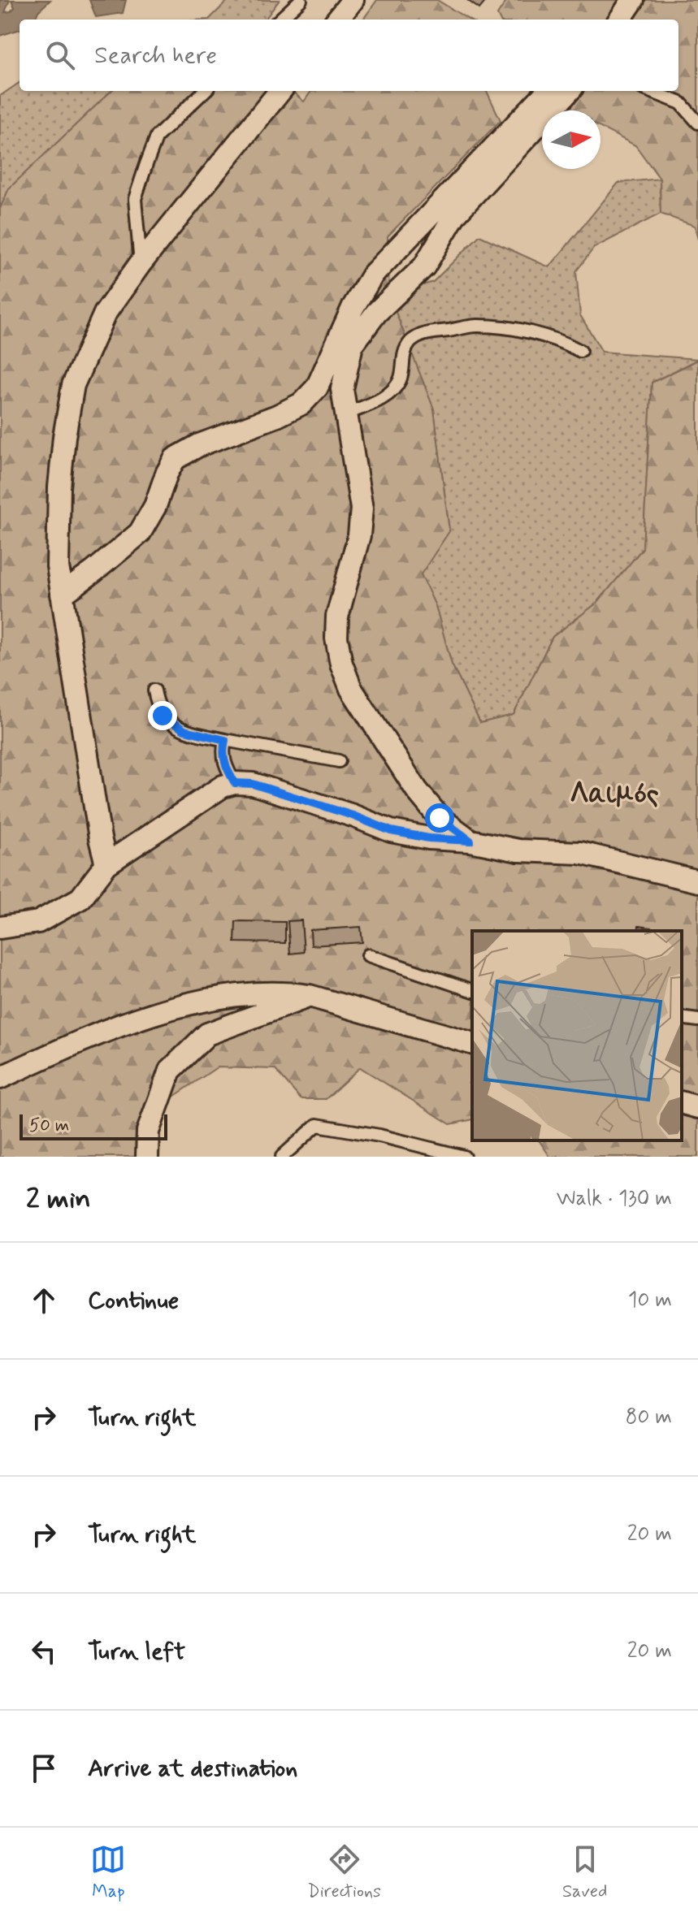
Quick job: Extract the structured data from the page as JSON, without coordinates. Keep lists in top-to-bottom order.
{
  "districts": ["Λαιμός"],
  "scale_bar": "50 m",
  "north": "right",
  "page": {
    "search": "Search here",
    "scale": "50 m",
    "heading": ["2 min", "Walk · 130 m"],
    "list": [
      ["Continue", "10 m"],
      ["Turn right", "80 m"],
      ["Turn right", "20 m"],
      ["Turn left", "20 m"],
      "Arrive at destination"
    ],
    "nav": ["Map", "Directions", "Saved"]
  }
}
